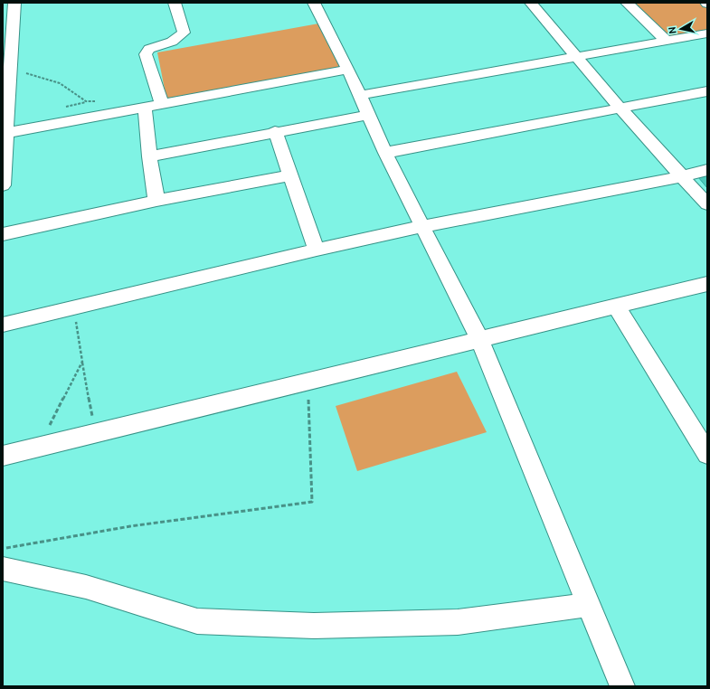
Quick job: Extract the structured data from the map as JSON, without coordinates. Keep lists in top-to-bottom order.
{
  "north": "left"
}
